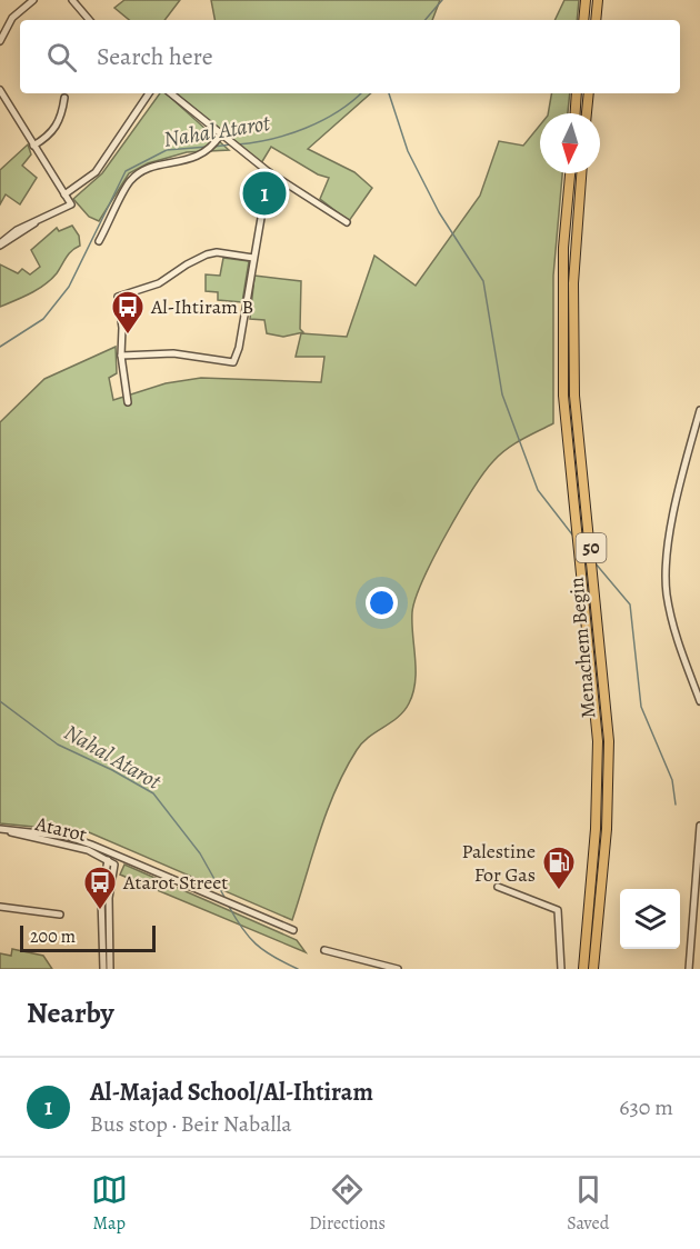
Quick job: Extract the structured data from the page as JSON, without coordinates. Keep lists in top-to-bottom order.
{
  "streets": {
    "highway": ["50", "Menachem Begin"],
    "street": ["Atarot"]
  },
  "water": ["Nahal Atarot"],
  "places": {
    "bus stop": ["Al-Ihtiram B", "Atarot Street"],
    "fuel station": ["Palestine For Gas"]
  },
  "scale_bar": "200 m",
  "north": "bottom",
  "page": {
    "search": "Search here",
    "pins": "1",
    "scale": "200 m",
    "heading": "Nearby",
    "list": [
      {
        "mark": "1",
        "name": "Al-Majad School/Al-Ihtiram",
        "note": "Bus stop · Beir Naballa",
        "value": "630 m"
      }
    ],
    "nav": ["Map", "Directions", "Saved"]
  }
}
